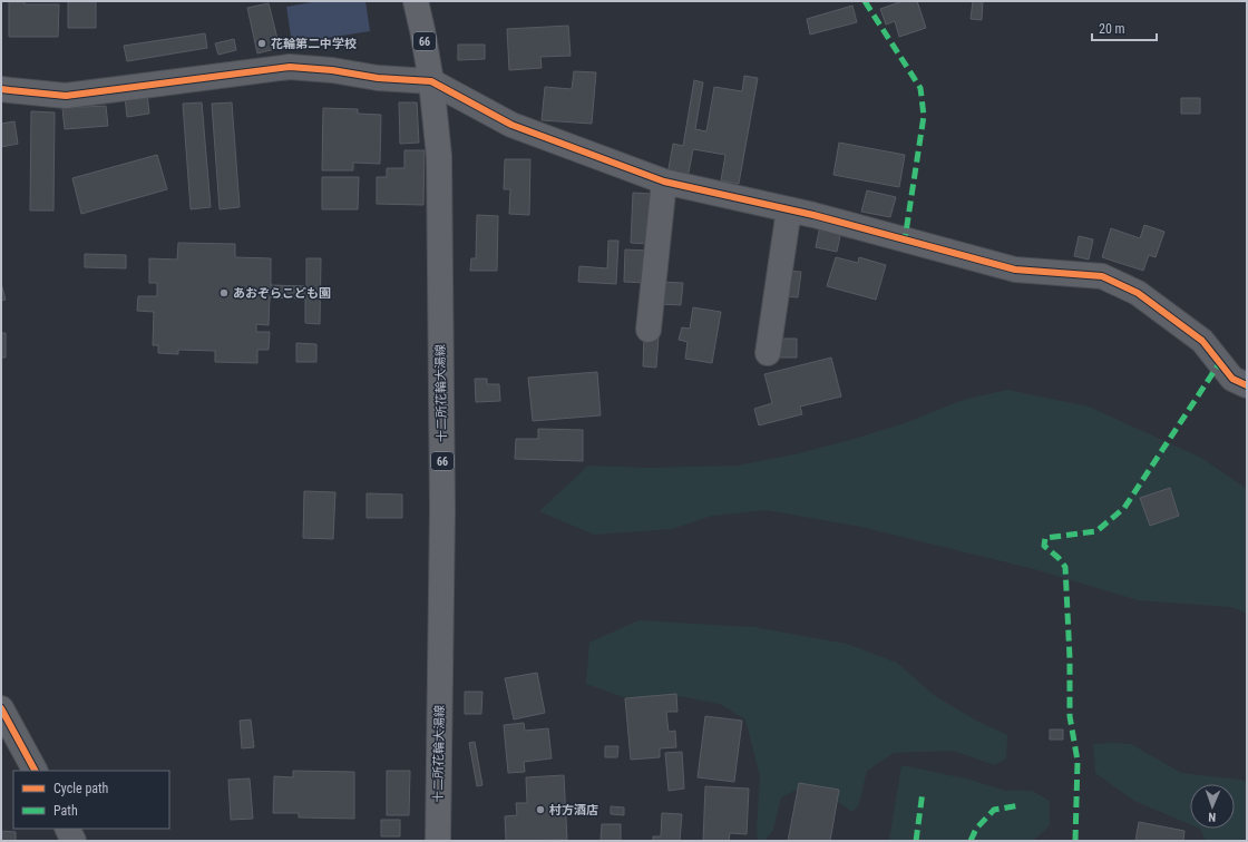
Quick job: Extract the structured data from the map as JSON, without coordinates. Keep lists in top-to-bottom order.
{
  "streets": {
    "main road": ["66", "十二所花輪大湯線"]
  },
  "places": ["花輪第二中学校", "あおぞらこども園", "村方酒店"],
  "legend": ["Cycle path", "Path"],
  "scale_bar": "20 m",
  "north": "bottom"
}
